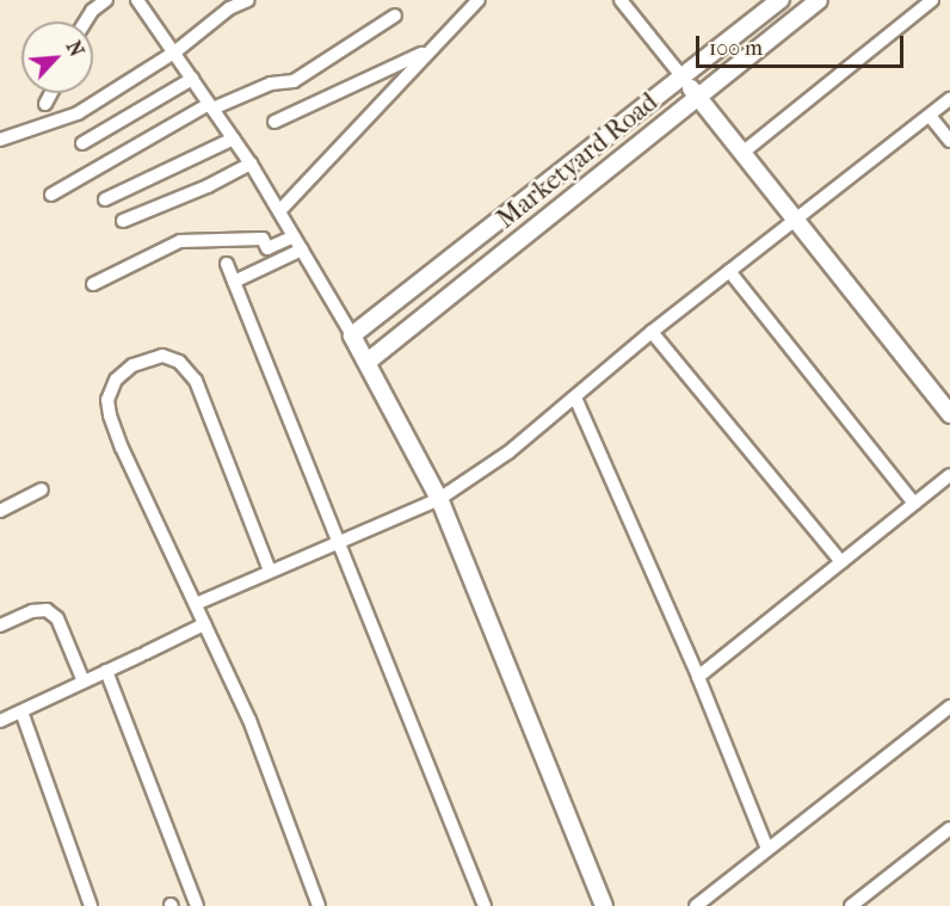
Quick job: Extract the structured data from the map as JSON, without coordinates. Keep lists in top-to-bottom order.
{
  "streets": {
    "street": ["Marketyard Road"]
  },
  "scale_bar": "100 m",
  "north": "top right"
}
